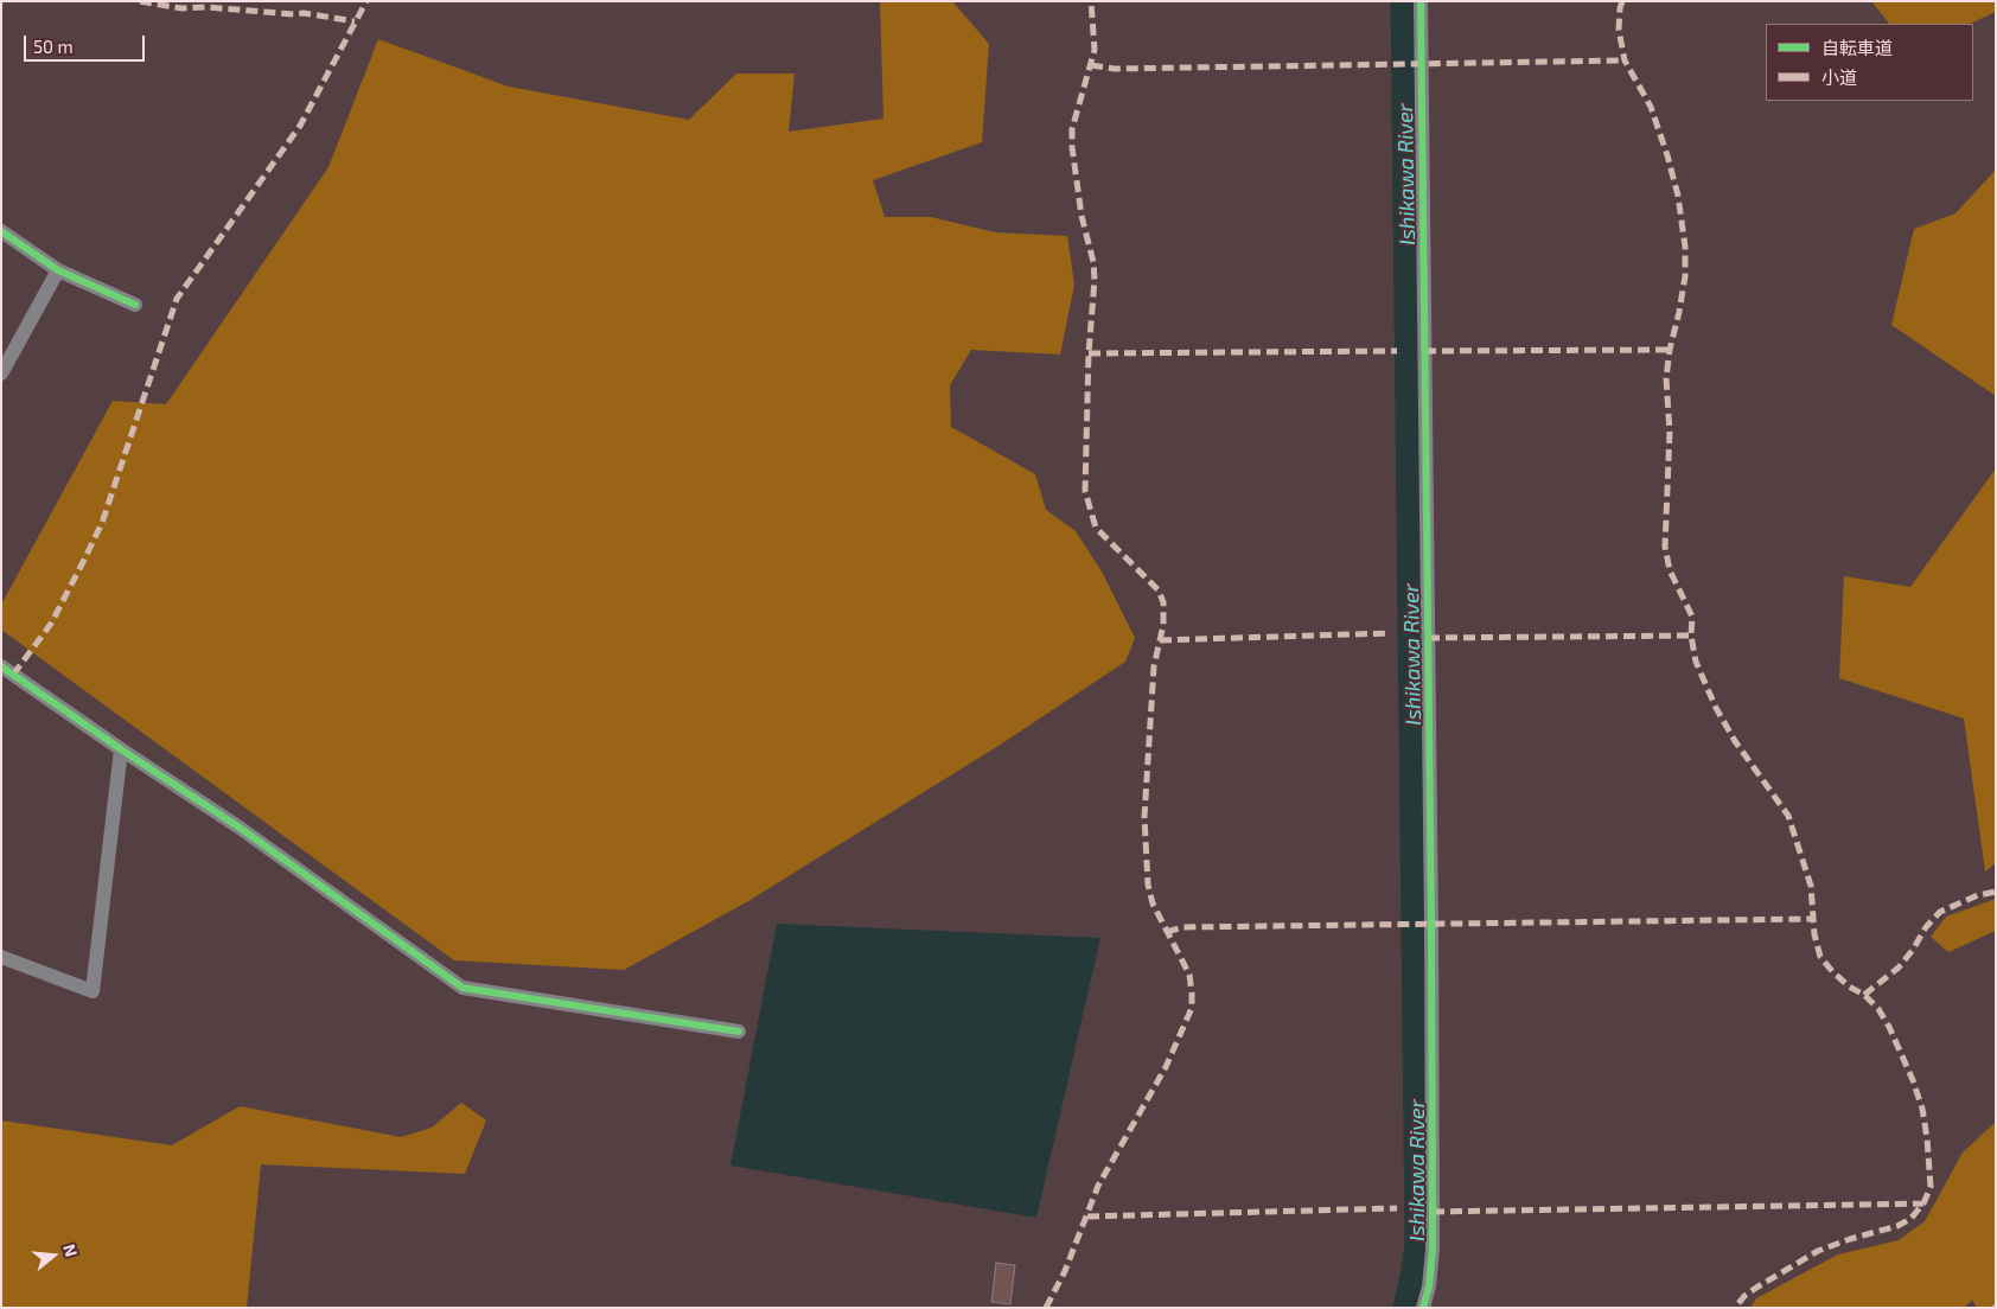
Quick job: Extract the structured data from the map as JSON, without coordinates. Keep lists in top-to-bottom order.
{
  "water": ["Ishikawa River"],
  "legend": ["自転車道", "小道"],
  "scale_bar": "50 m",
  "north": "right"
}
